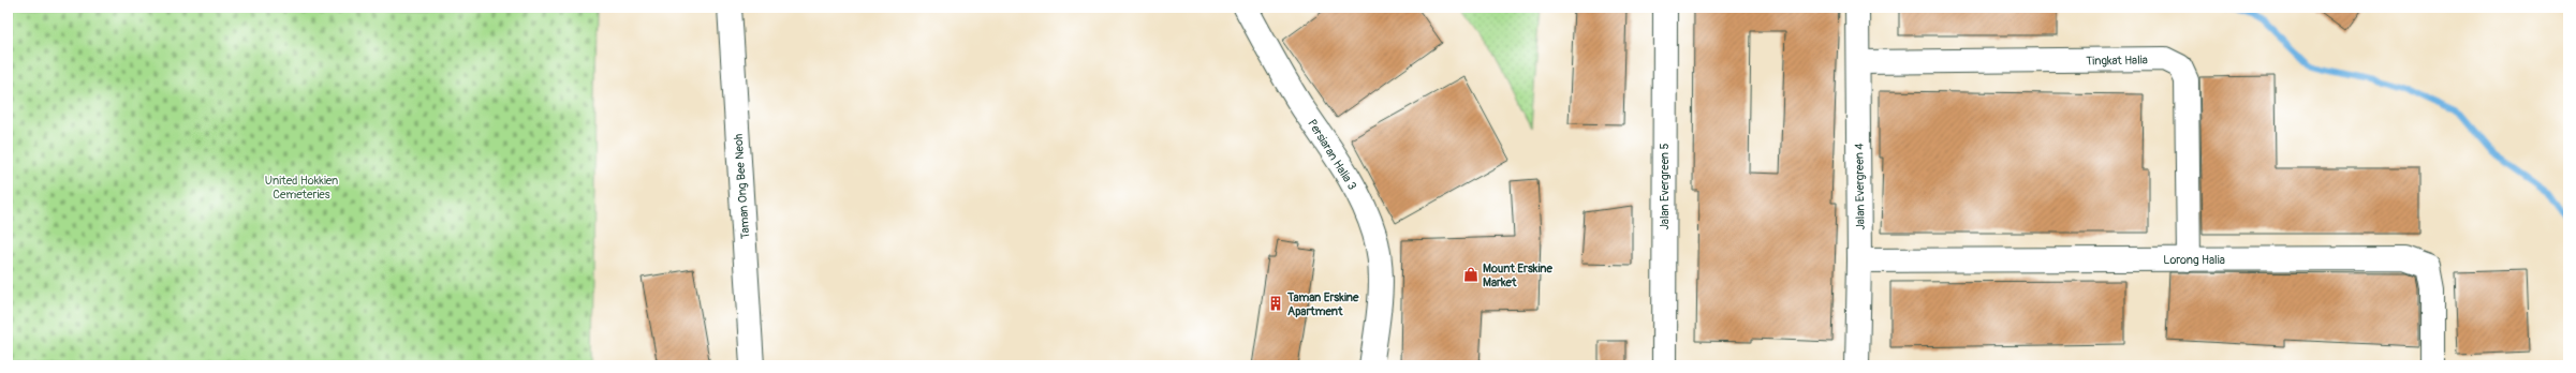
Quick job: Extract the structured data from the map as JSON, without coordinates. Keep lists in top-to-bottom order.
{
  "streets": {
    "street": [
      "Tingkat Halia",
      "Persiaran Halia 3",
      "Taman Ong Bee Neoh",
      "Jalan Evergreen 5",
      "Jalan Evergreen 4",
      "Lorong Halia"
    ]
  },
  "crossings": [
    ["Tingkat Halia", "Jalan Evergreen 4"],
    ["Tingkat Halia", "Lorong Halia"],
    ["Jalan Evergreen 4", "Lorong Halia"]
  ],
  "parks": ["United Hokkien Cemeteries"],
  "places": {
    "shop": ["Mount Erskine Market"],
    "building": ["Taman Erskine Apartment"]
  }
}
